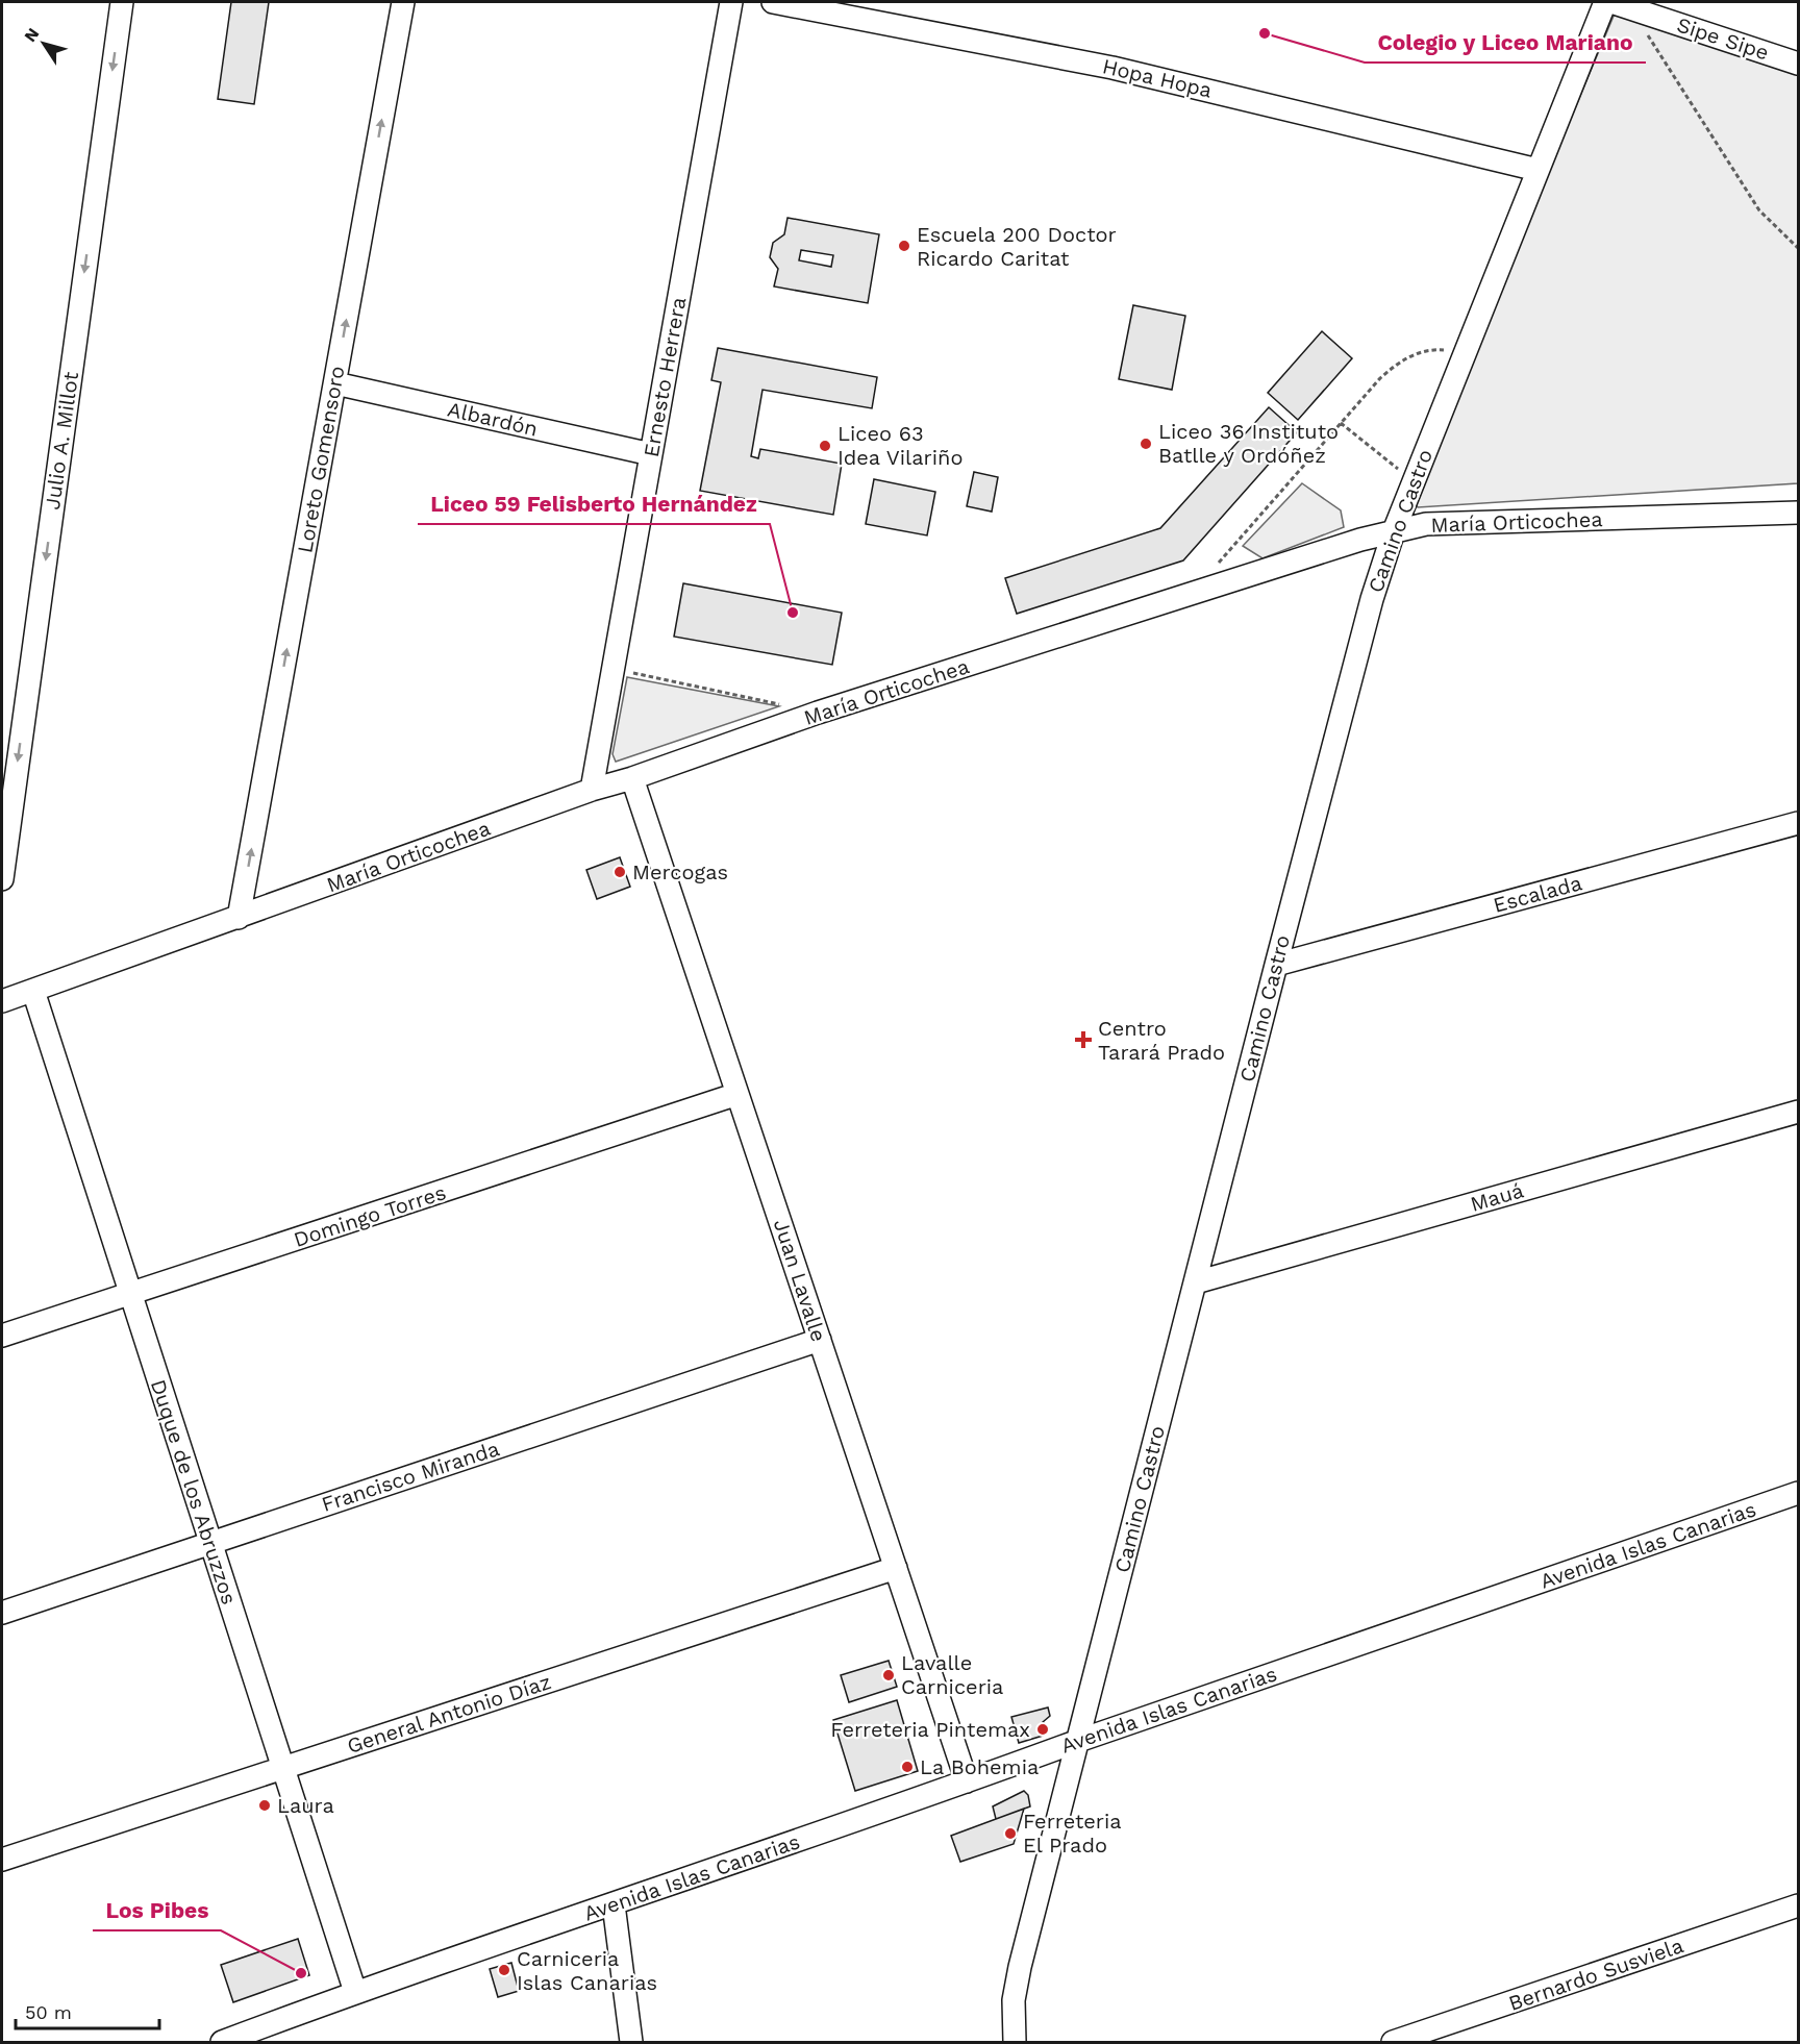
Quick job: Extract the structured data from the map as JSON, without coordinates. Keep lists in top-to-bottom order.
{
  "streets": {
    "street": [
      "Sipe Sipe",
      "Hopa Hopa",
      "Ernesto Herrera",
      "Albardón",
      "Julio A. Millot",
      "Loreto Gomensoro",
      "Camino Castro",
      "María Orticochea",
      "Escalada",
      "Mauá",
      "Domingo Torres",
      "Juan Lavalle",
      "Francisco Miranda",
      "Duque de los Abruzzos",
      "Avenida Islas Canarias",
      "General Antonio Díaz",
      "Bernardo Susviela"
    ]
  },
  "crossings": [
    ["Hopa Hopa", "Camino Castro"],
    ["Ernesto Herrera", "Albardón"],
    ["Ernesto Herrera", "María Orticochea"],
    ["Albardón", "Loreto Gomensoro"],
    ["Loreto Gomensoro", "María Orticochea"],
    ["Camino Castro", "María Orticochea"],
    ["Camino Castro", "Escalada"],
    ["Camino Castro", "Mauá"],
    ["Camino Castro", "Avenida Islas Canarias"],
    ["María Orticochea", "Juan Lavalle"],
    ["María Orticochea", "Duque de los Abruzzos"],
    ["Domingo Torres", "Juan Lavalle"],
    ["Domingo Torres", "Duque de los Abruzzos"],
    ["Juan Lavalle", "Francisco Miranda"],
    ["Juan Lavalle", "Avenida Islas Canarias"],
    ["Juan Lavalle", "General Antonio Díaz"],
    ["Francisco Miranda", "Duque de los Abruzzos"],
    ["Duque de los Abruzzos", "Avenida Islas Canarias"],
    ["Duque de los Abruzzos", "General Antonio Díaz"]
  ],
  "one_way": ["Julio A. Millot", "Loreto Gomensoro"],
  "places": {
    "other": [
      "Colegio y Liceo Mariano",
      "Escuela 200 Doctor Ricardo Caritat",
      "Liceo 36 Instituto Batlle y Ordóñez",
      "Liceo 63 Idea Vilariño",
      "Liceo 59 Felisberto Hernández",
      "Mercogas",
      "Lavalle Carniceria",
      "Ferreteria Pintemax",
      "La Bohemia",
      "Laura",
      "Ferreteria El Prado",
      "Carniceria Islas Canarias",
      "Los Pibes"
    ],
    "health": ["Centro Tarará Prado"]
  },
  "scale_bar": "50 m",
  "north": "top left"
}
